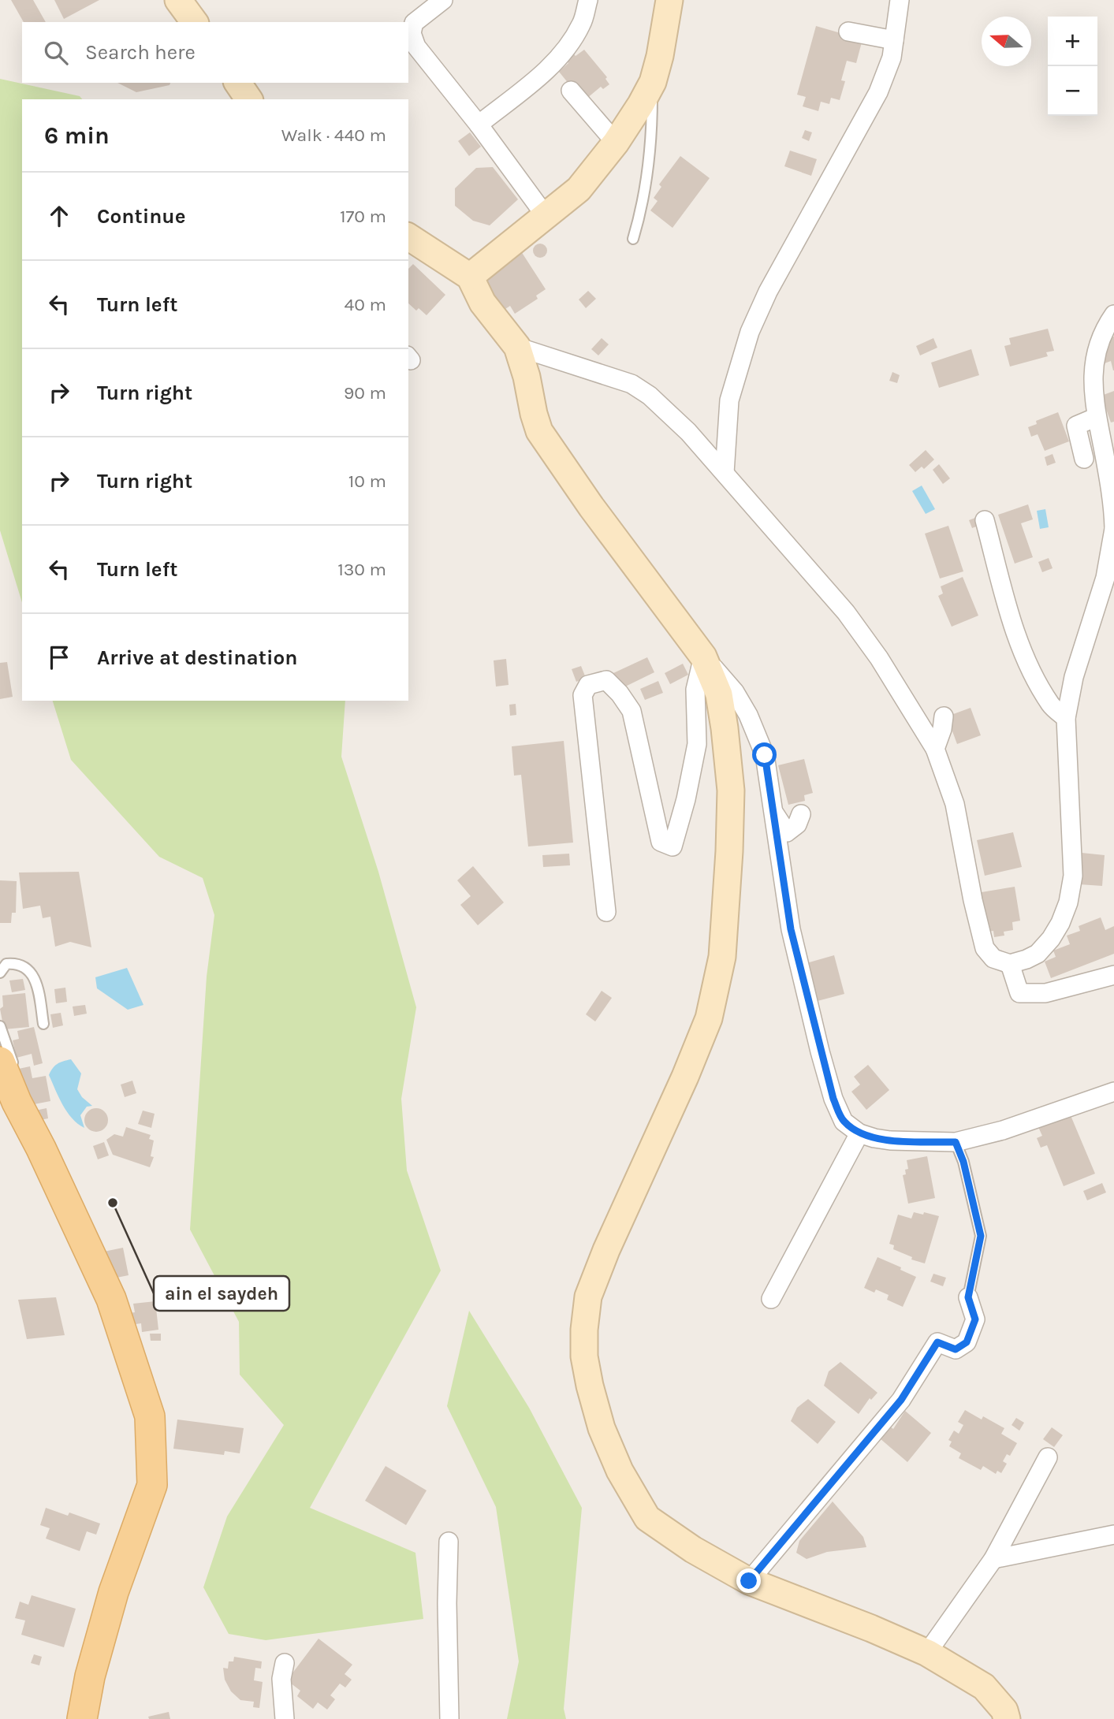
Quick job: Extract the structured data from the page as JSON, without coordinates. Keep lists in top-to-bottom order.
{
  "places": ["ain el saydeh"],
  "north": "left",
  "page": {
    "map_buttons": ["+", "−"],
    "search": "Search here",
    "heading": ["6 min", "Walk · 440 m"],
    "list": [
      ["Continue", "170 m"],
      ["Turn left", "40 m"],
      ["Turn right", "90 m"],
      ["Turn right", "10 m"],
      ["Turn left", "130 m"],
      "Arrive at destination"
    ]
  }
}
